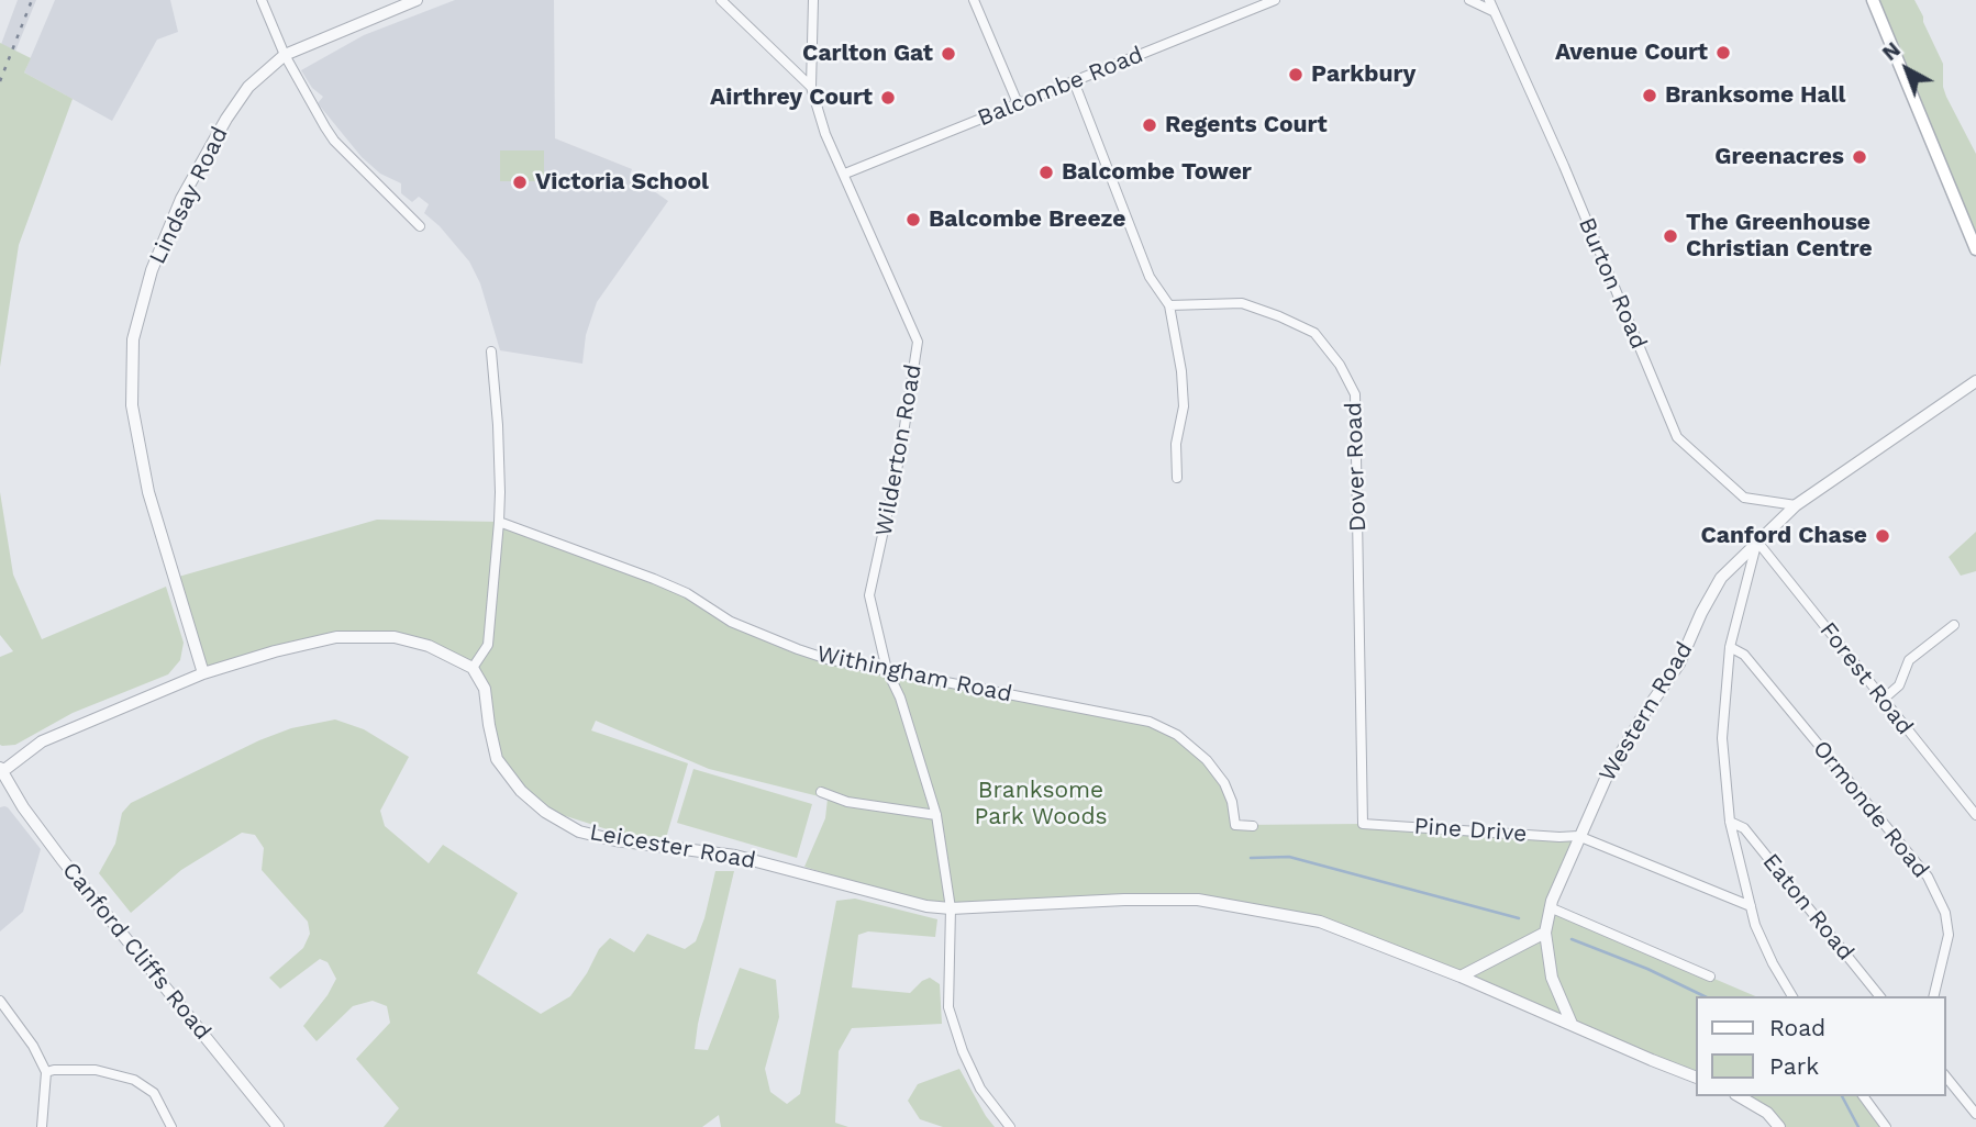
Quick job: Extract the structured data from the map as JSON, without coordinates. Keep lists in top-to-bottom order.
{
  "streets": {
    "street": [
      "Balcombe Road",
      "Lindsay Road",
      "Burton Road",
      "Wilderton Road",
      "Dover Road",
      "Withingham Road",
      "Forest Road",
      "Western Road",
      "Ormonde Road",
      "Pine Drive",
      "Leicester Road",
      "Eaton Road",
      "Canford Cliffs Road"
    ]
  },
  "crossings": [
    ["Balcombe Road", "Wilderton Road"],
    ["Burton Road", "Western Road"],
    ["Wilderton Road", "Withingham Road"],
    ["Wilderton Road", "Leicester Road"],
    ["Dover Road", "Pine Drive"],
    ["Forest Road", "Western Road"],
    ["Western Road", "Pine Drive"],
    ["Western Road", "Leicester Road"]
  ],
  "parks": ["Branksome Park Woods"],
  "places": [
    "Avenue Court",
    "Carlton Gat",
    "Parkbury",
    "Branksome Hall",
    "Airthrey Court",
    "Regents Court",
    "Greenacres",
    "Balcombe Tower",
    "Victoria School",
    "Balcombe Breeze",
    "The Greenhouse Christian Centre",
    "Canford Chase"
  ],
  "legend": ["Road", "Park"],
  "north": "top left"
}
